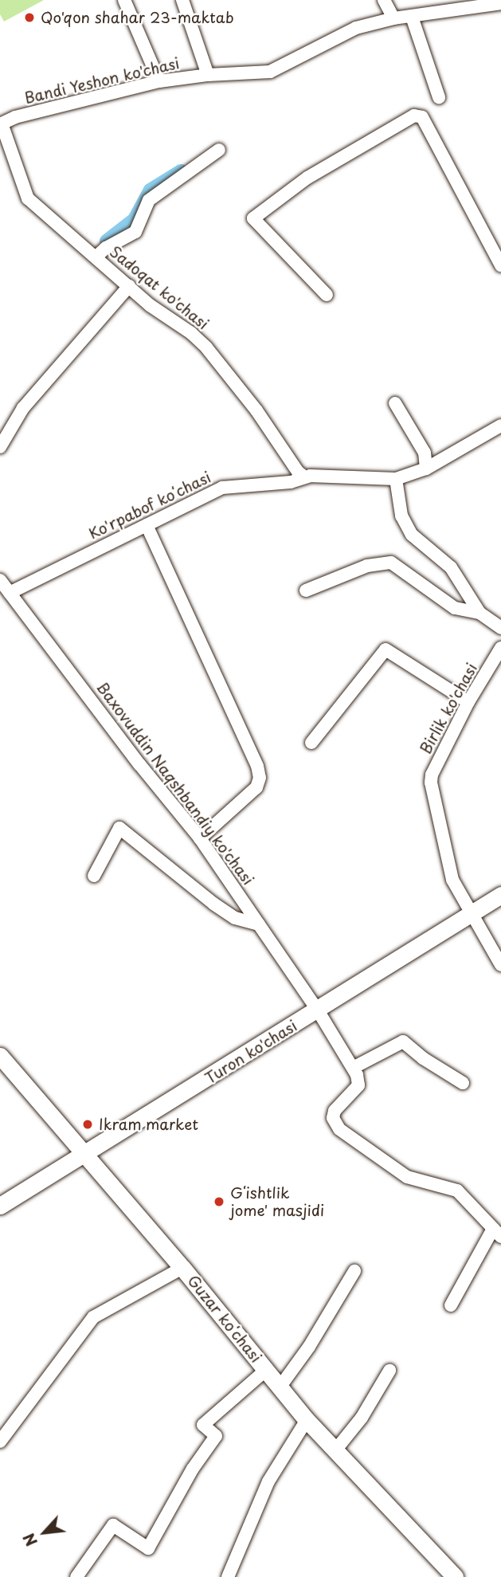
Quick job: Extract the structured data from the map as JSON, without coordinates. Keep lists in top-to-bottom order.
{
  "streets": {
    "main road": ["Turon ko'chasi", "Guzar koʻchasi"],
    "street": [
      "Bandi Yeshon ko'chasi",
      "Sadoqat ko'chasi",
      "Ko'rpabof koʻchasi",
      "Birlik ko'chasi",
      "Baxovuddin Naqshbandiy ko'chasi"
    ]
  },
  "crossings": [
    ["Bandi Yeshon ko'chasi", "Sadoqat ko'chasi"],
    ["Sadoqat ko'chasi", "Ko'rpabof koʻchasi"],
    ["Ko'rpabof koʻchasi", "Baxovuddin Naqshbandiy ko'chasi"],
    ["Birlik ko'chasi", "Turon ko'chasi"],
    ["Baxovuddin Naqshbandiy ko'chasi", "Turon ko'chasi"],
    ["Turon ko'chasi", "Guzar koʻchasi"]
  ],
  "places": ["Qo'qon shahar 23-maktab", "Ikram market", "Gʻishtlik jome' masjidi"],
  "north": "bottom left"
}
